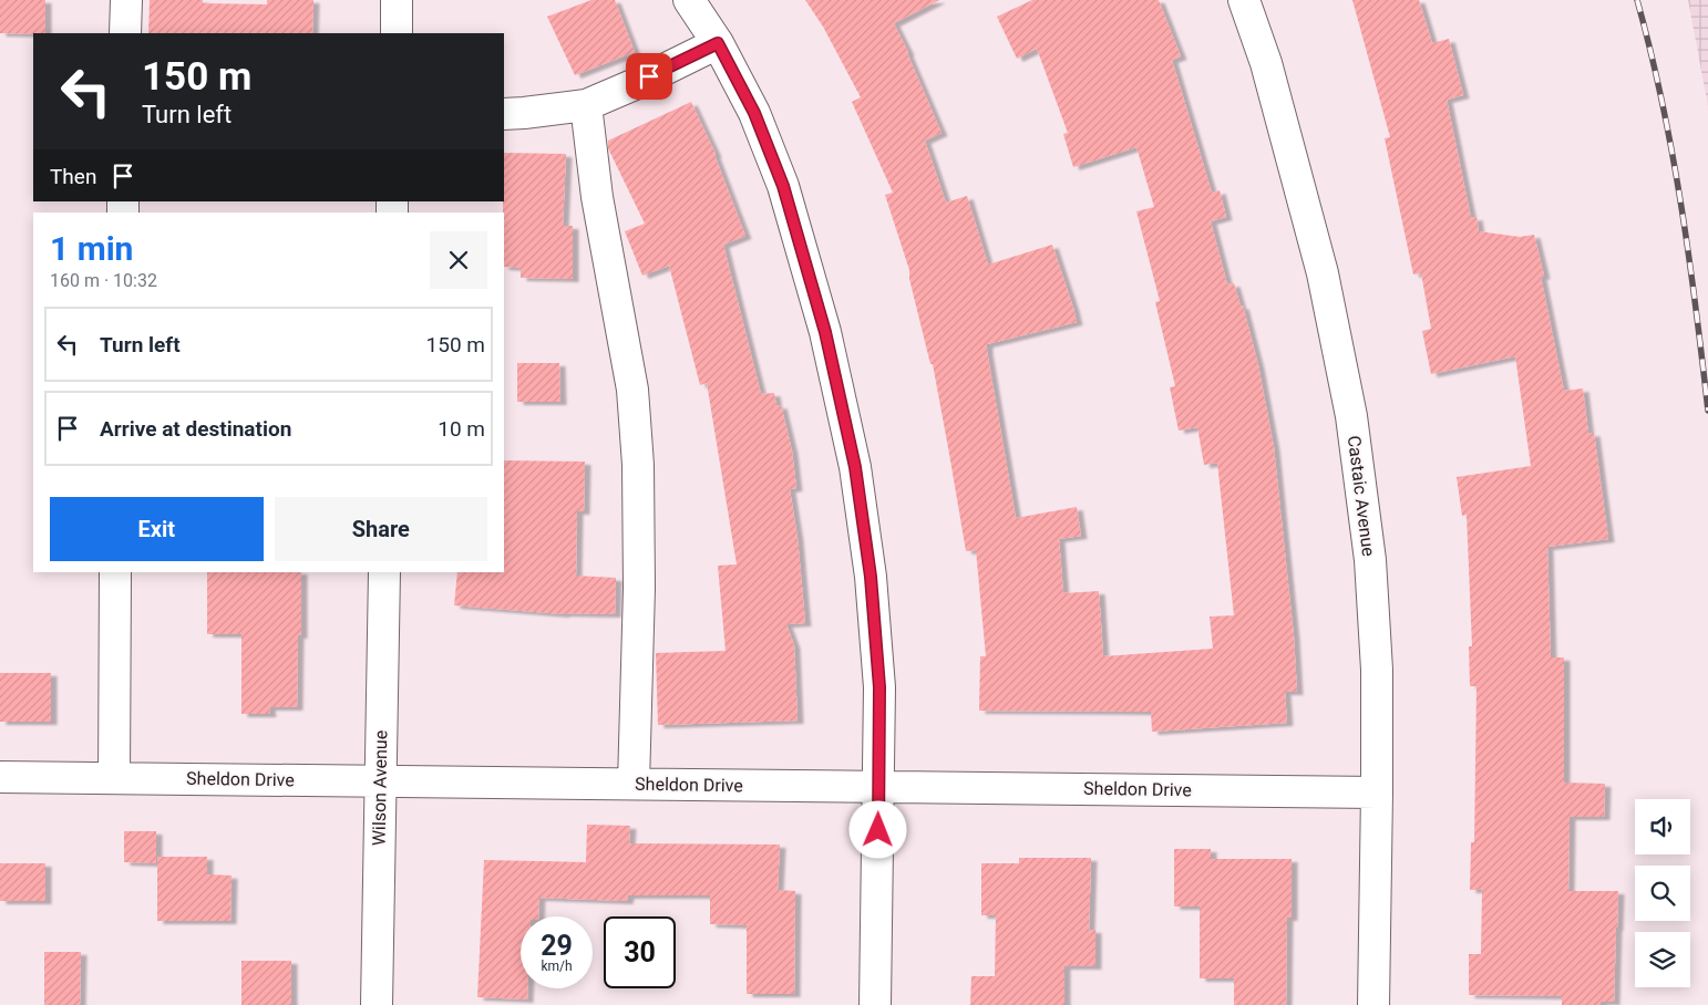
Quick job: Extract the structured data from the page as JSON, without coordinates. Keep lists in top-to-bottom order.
{
  "streets": {
    "street": ["Castaic Avenue", "Sheldon Drive", "Wilson Avenue"]
  },
  "crossings": [
    ["Castaic Avenue", "Sheldon Drive"],
    ["Sheldon Drive", "Wilson Avenue"]
  ],
  "page": {
    "turn": ["150 m", "Turn left"],
    "then": "Then",
    "heading": ["1 min", "160 m · 10:32"],
    "list": [
      {
        "name": "Turn left",
        "value": "150 m"
      },
      {
        "name": "Arrive at destination",
        "value": "10 m"
      }
    ],
    "buttons": ["Exit", "Share"],
    "speed": "29 km/h",
    "limit": "30"
  }
}
